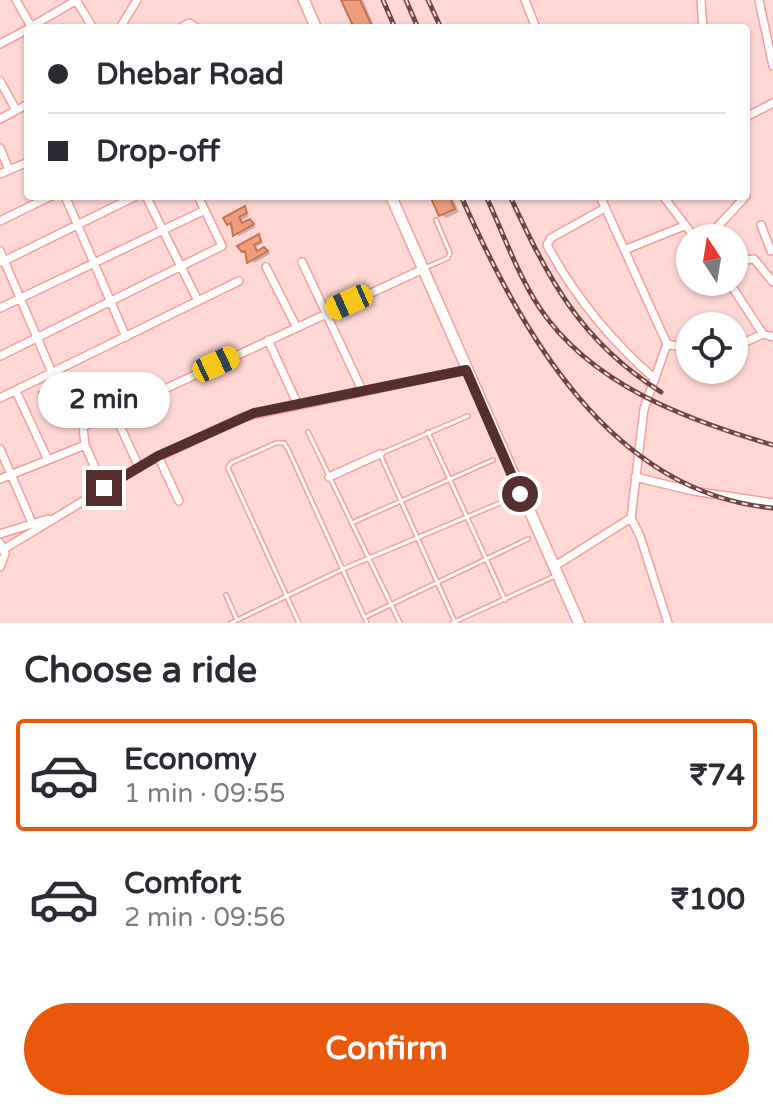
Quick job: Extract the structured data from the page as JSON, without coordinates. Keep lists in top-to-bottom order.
{
  "north": "top",
  "page": {
    "banner": ["Dhebar Road", "Drop-off"],
    "bubble": "2 min",
    "heading": "Choose a ride",
    "list": [
      {
        "name": "Economy",
        "note": "1 min · 09:55",
        "value": "₹74"
      },
      {
        "name": "Comfort",
        "note": "2 min · 09:56",
        "value": "₹100"
      }
    ],
    "buttons": "Confirm"
  }
}
